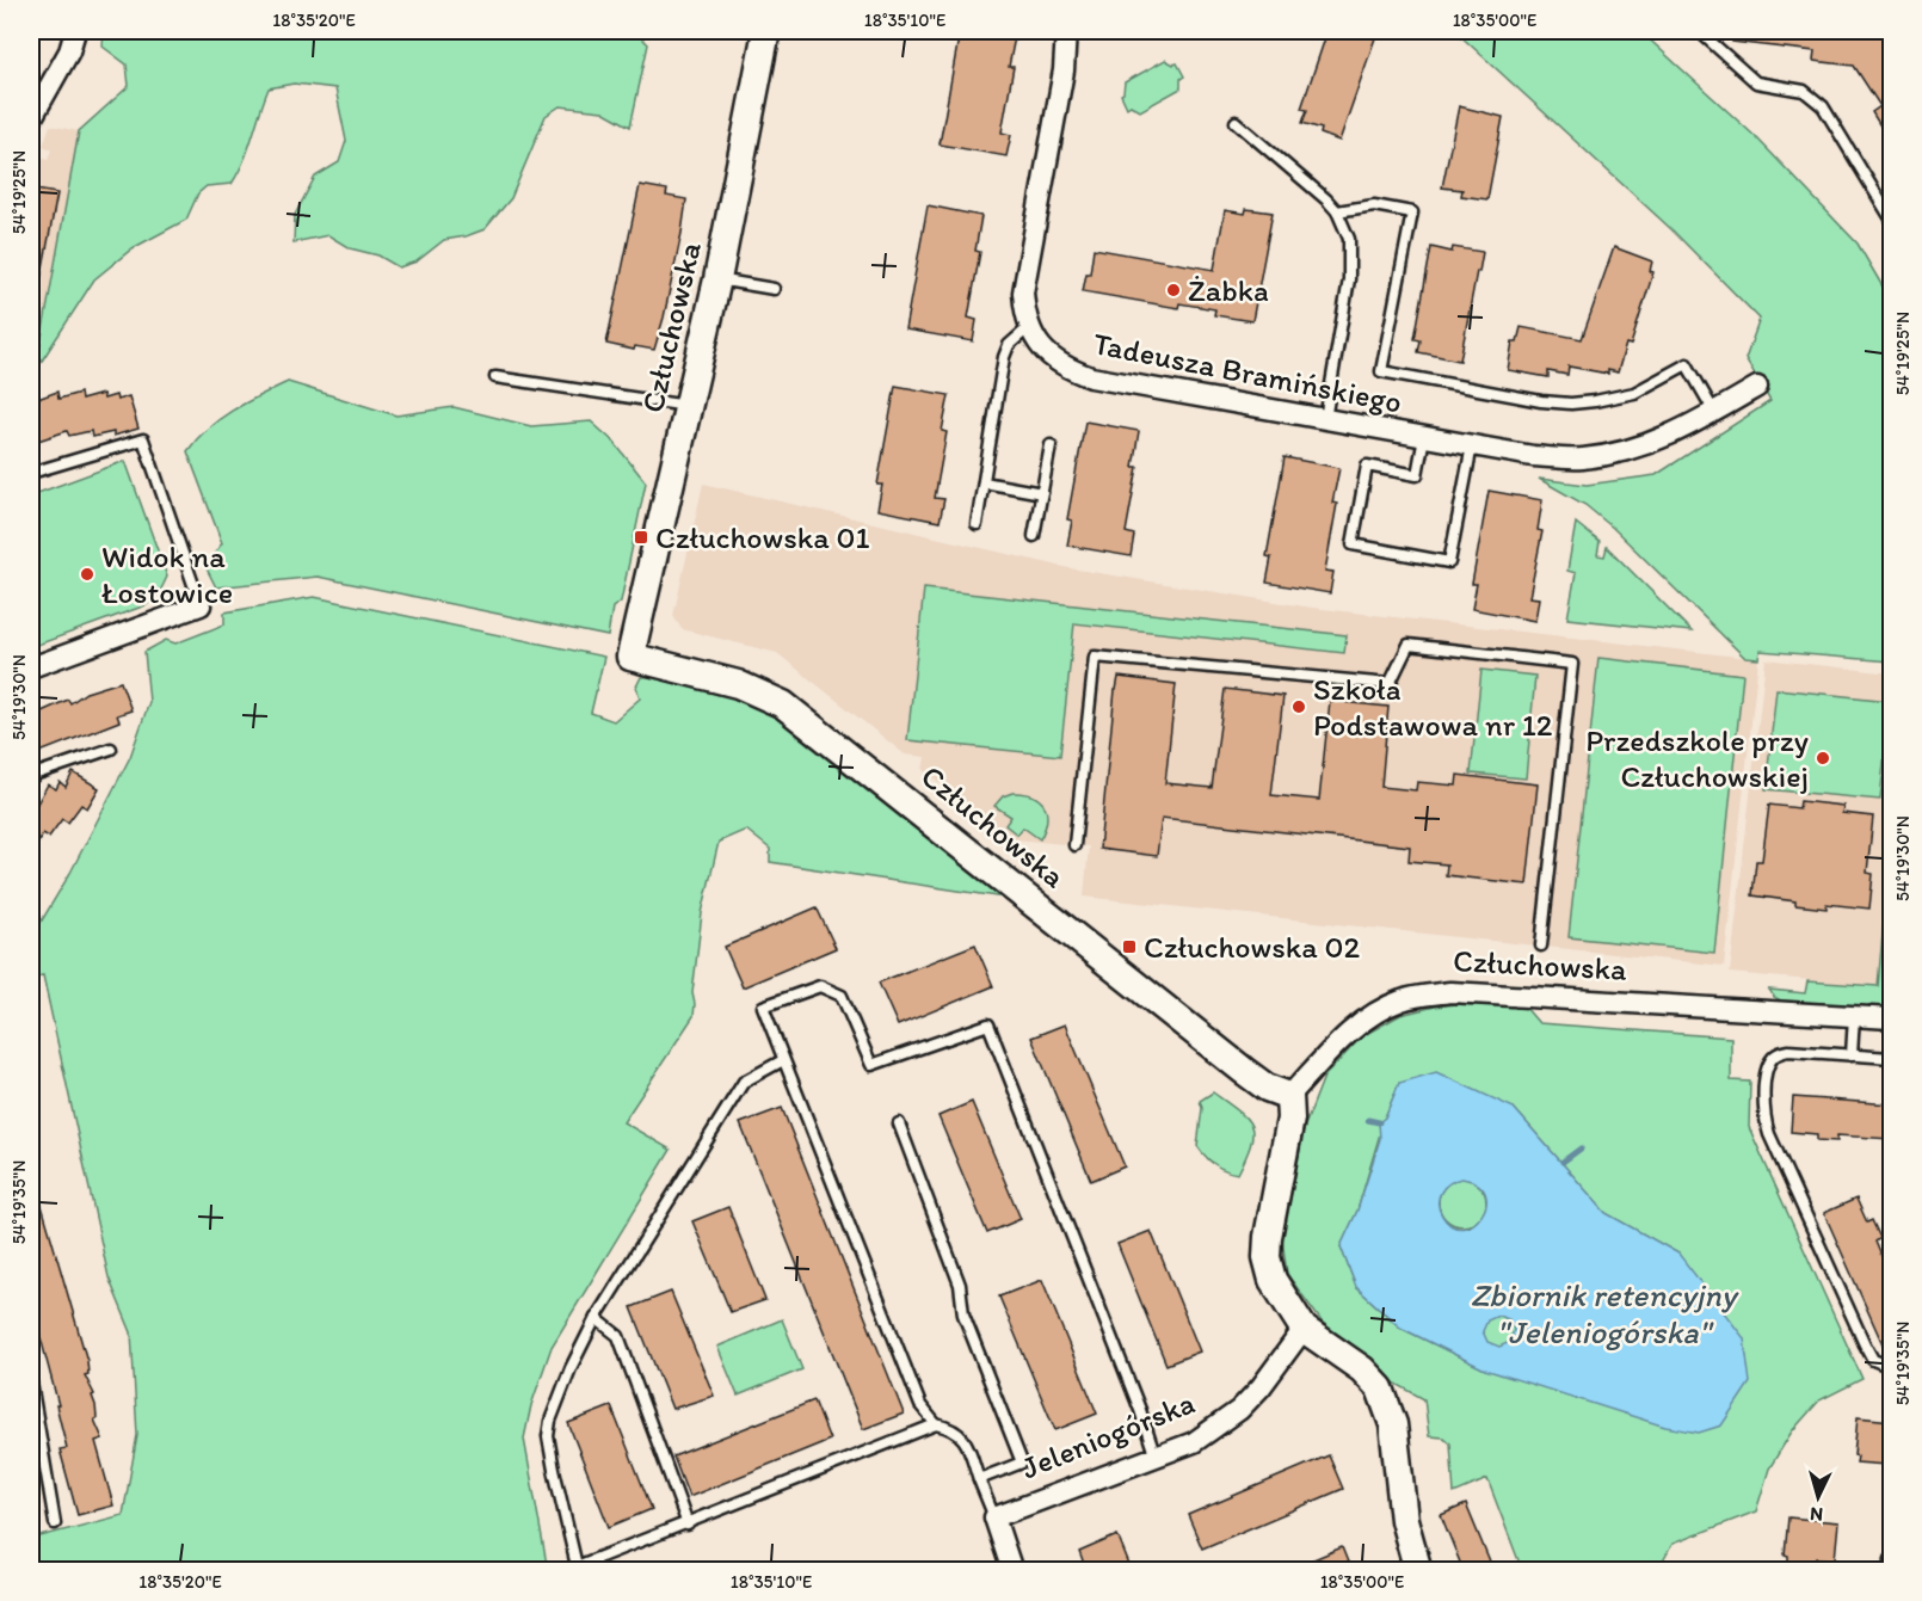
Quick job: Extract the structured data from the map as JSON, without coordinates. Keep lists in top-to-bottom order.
{
  "streets": {
    "street": ["Człuchowska", "Tadeusza Bramińskiego", "Jeleniogórska"]
  },
  "water": ["Zbiornik retencyjny \"Jeleniogórska\""],
  "places": {
    "other": [
      "Żabka",
      "Widok na Łostowice",
      "Szkoła Podstawowa nr 12",
      "Przedszkole przy Człuchowskiej"
    ],
    "transit": ["Człuchowska 01", "Człuchowska 02"]
  },
  "north": "bottom",
  "coordinates": [
    "18°35'20\"E",
    "18°35'10\"E",
    "18°35'00\"E",
    "54°19'25\"N",
    "54°19'30\"N",
    "54°19'35\"N"
  ]
}
